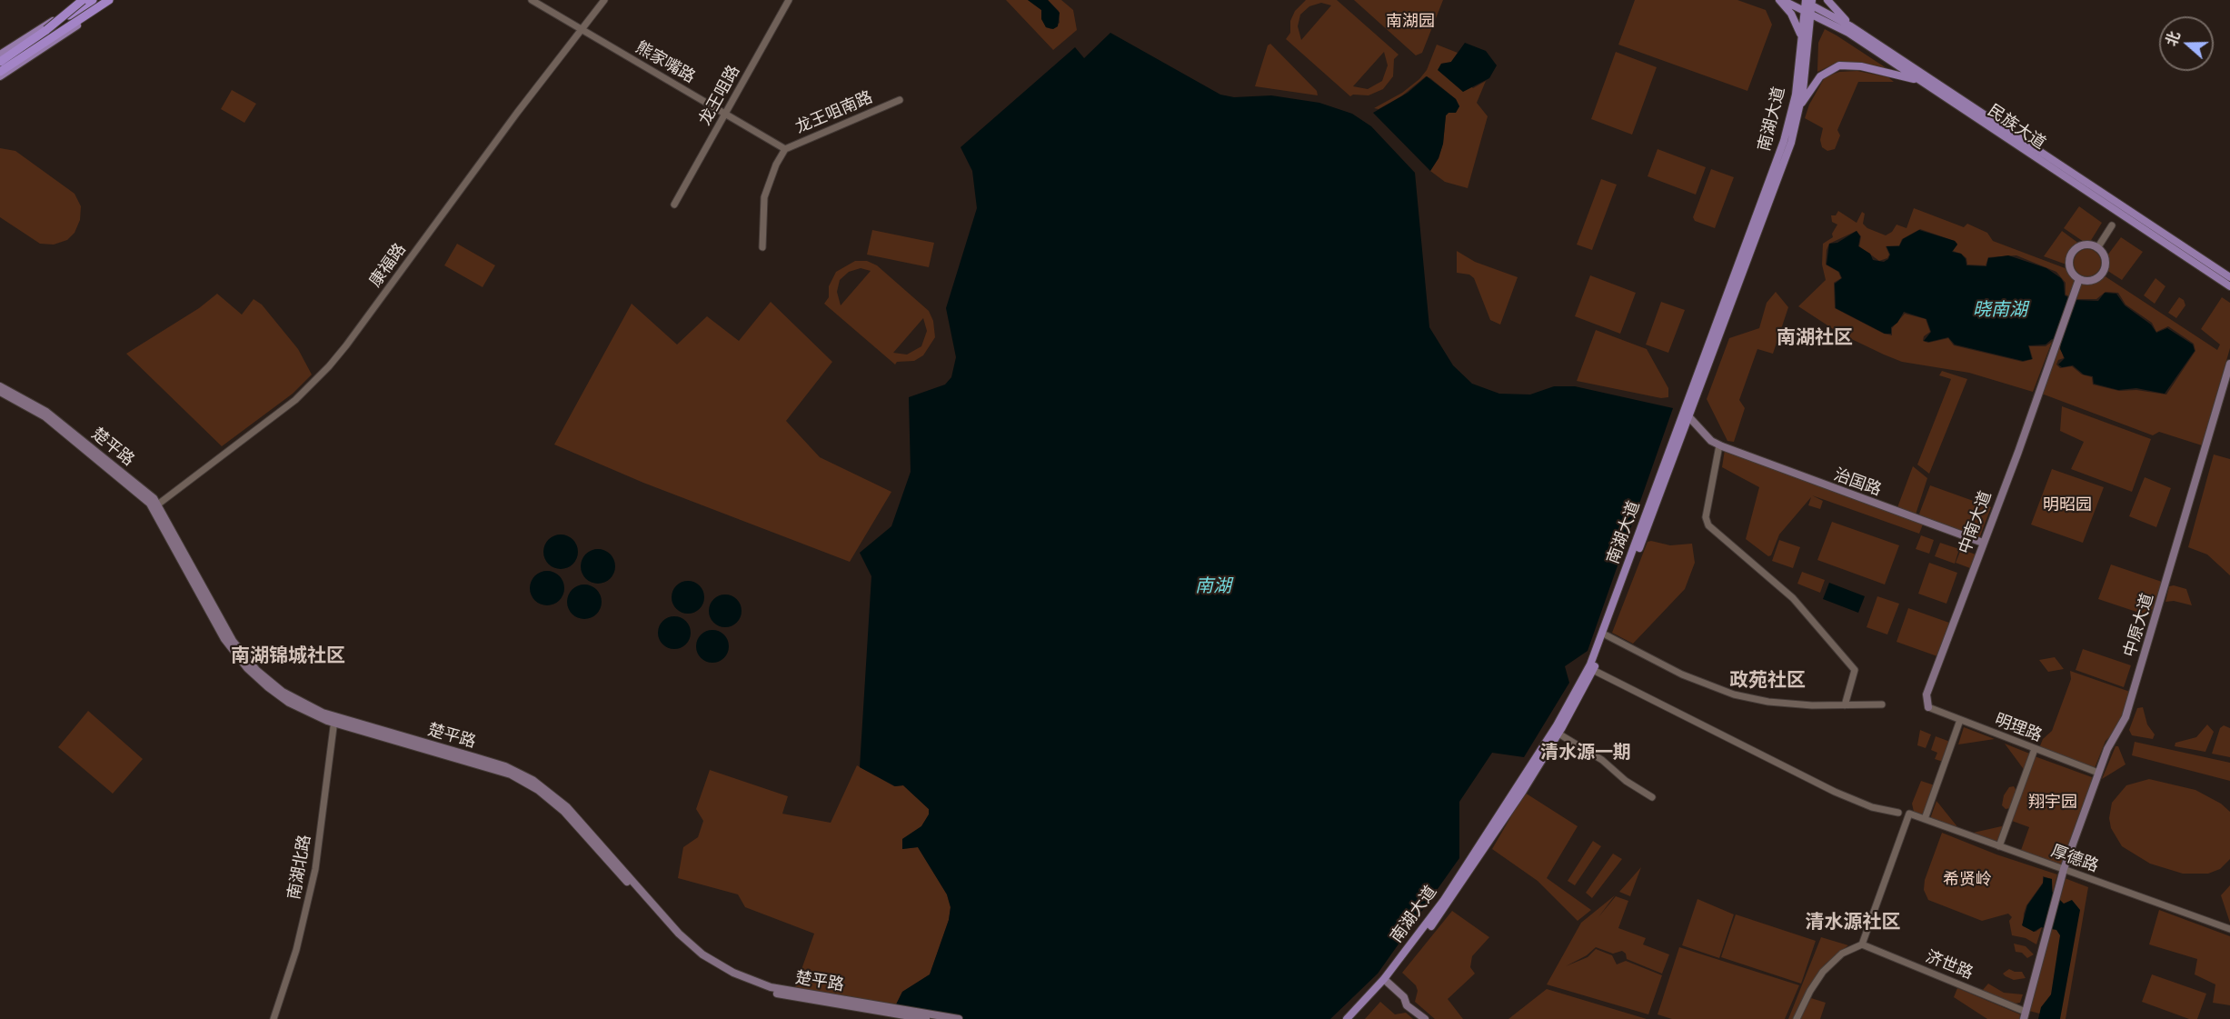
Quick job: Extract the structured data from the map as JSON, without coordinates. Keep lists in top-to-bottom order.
{
  "streets": {
    "main road": [
      "南湖大道",
      "民族大道",
      "楚平路",
      "治国路",
      "中南大道",
      "中原大道"
    ],
    "street": [
      "熊家嘴路",
      "龙王咀路",
      "龙王咀南路",
      "康福路",
      "明理路",
      "厚德路",
      "南湖北路",
      "济世路"
    ]
  },
  "crossings": [
    ["熊家嘴路", "龙王咀路"],
    ["熊家嘴路", "龙王咀南路"],
    ["熊家嘴路", "康福路"],
    ["南湖大道", "民族大道"],
    ["南湖大道", "治国路"],
    ["康福路", "楚平路"],
    ["楚平路", "南湖北路"],
    ["治国路", "中南大道"],
    ["中南大道", "明理路"],
    ["中原大道", "明理路"],
    ["中原大道", "厚德路"],
    ["中原大道", "济世路"],
    ["厚德路", "济世路"]
  ],
  "districts": [
    "南湖社区",
    "南湖锦城社区",
    "政苑社区",
    "清水源一期",
    "清水源社区"
  ],
  "water": ["晓南湖", "南湖"],
  "parks": [
    "南湖园",
    "明昭园",
    "翔宇园",
    "希贤岭"
  ],
  "north": "left"
}
